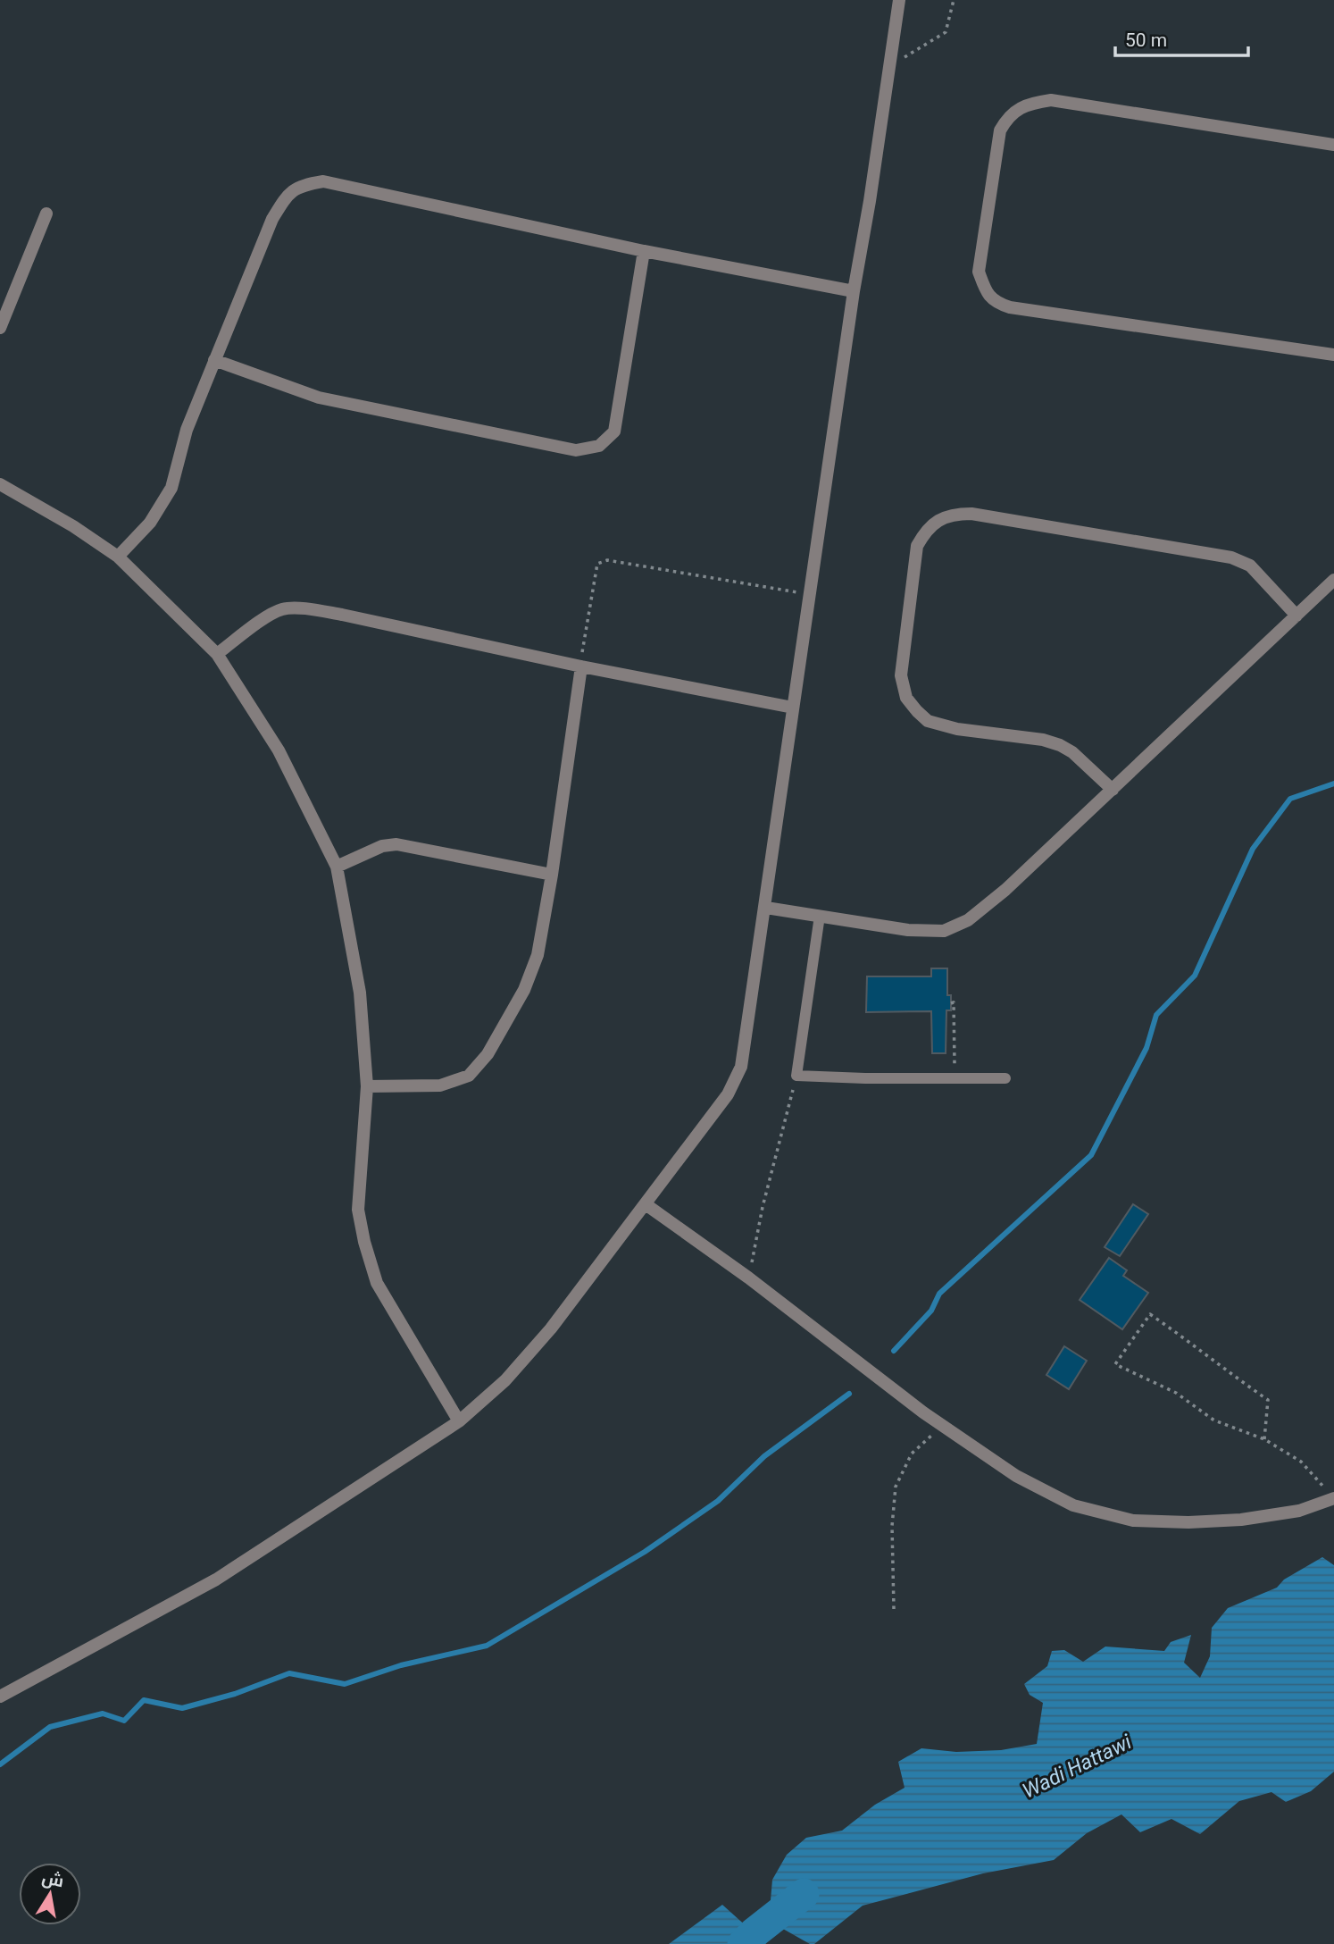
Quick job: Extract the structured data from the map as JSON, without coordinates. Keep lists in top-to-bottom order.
{
  "water": ["Wadi Hattawi"],
  "scale_bar": "50 m",
  "north": "top"
}
